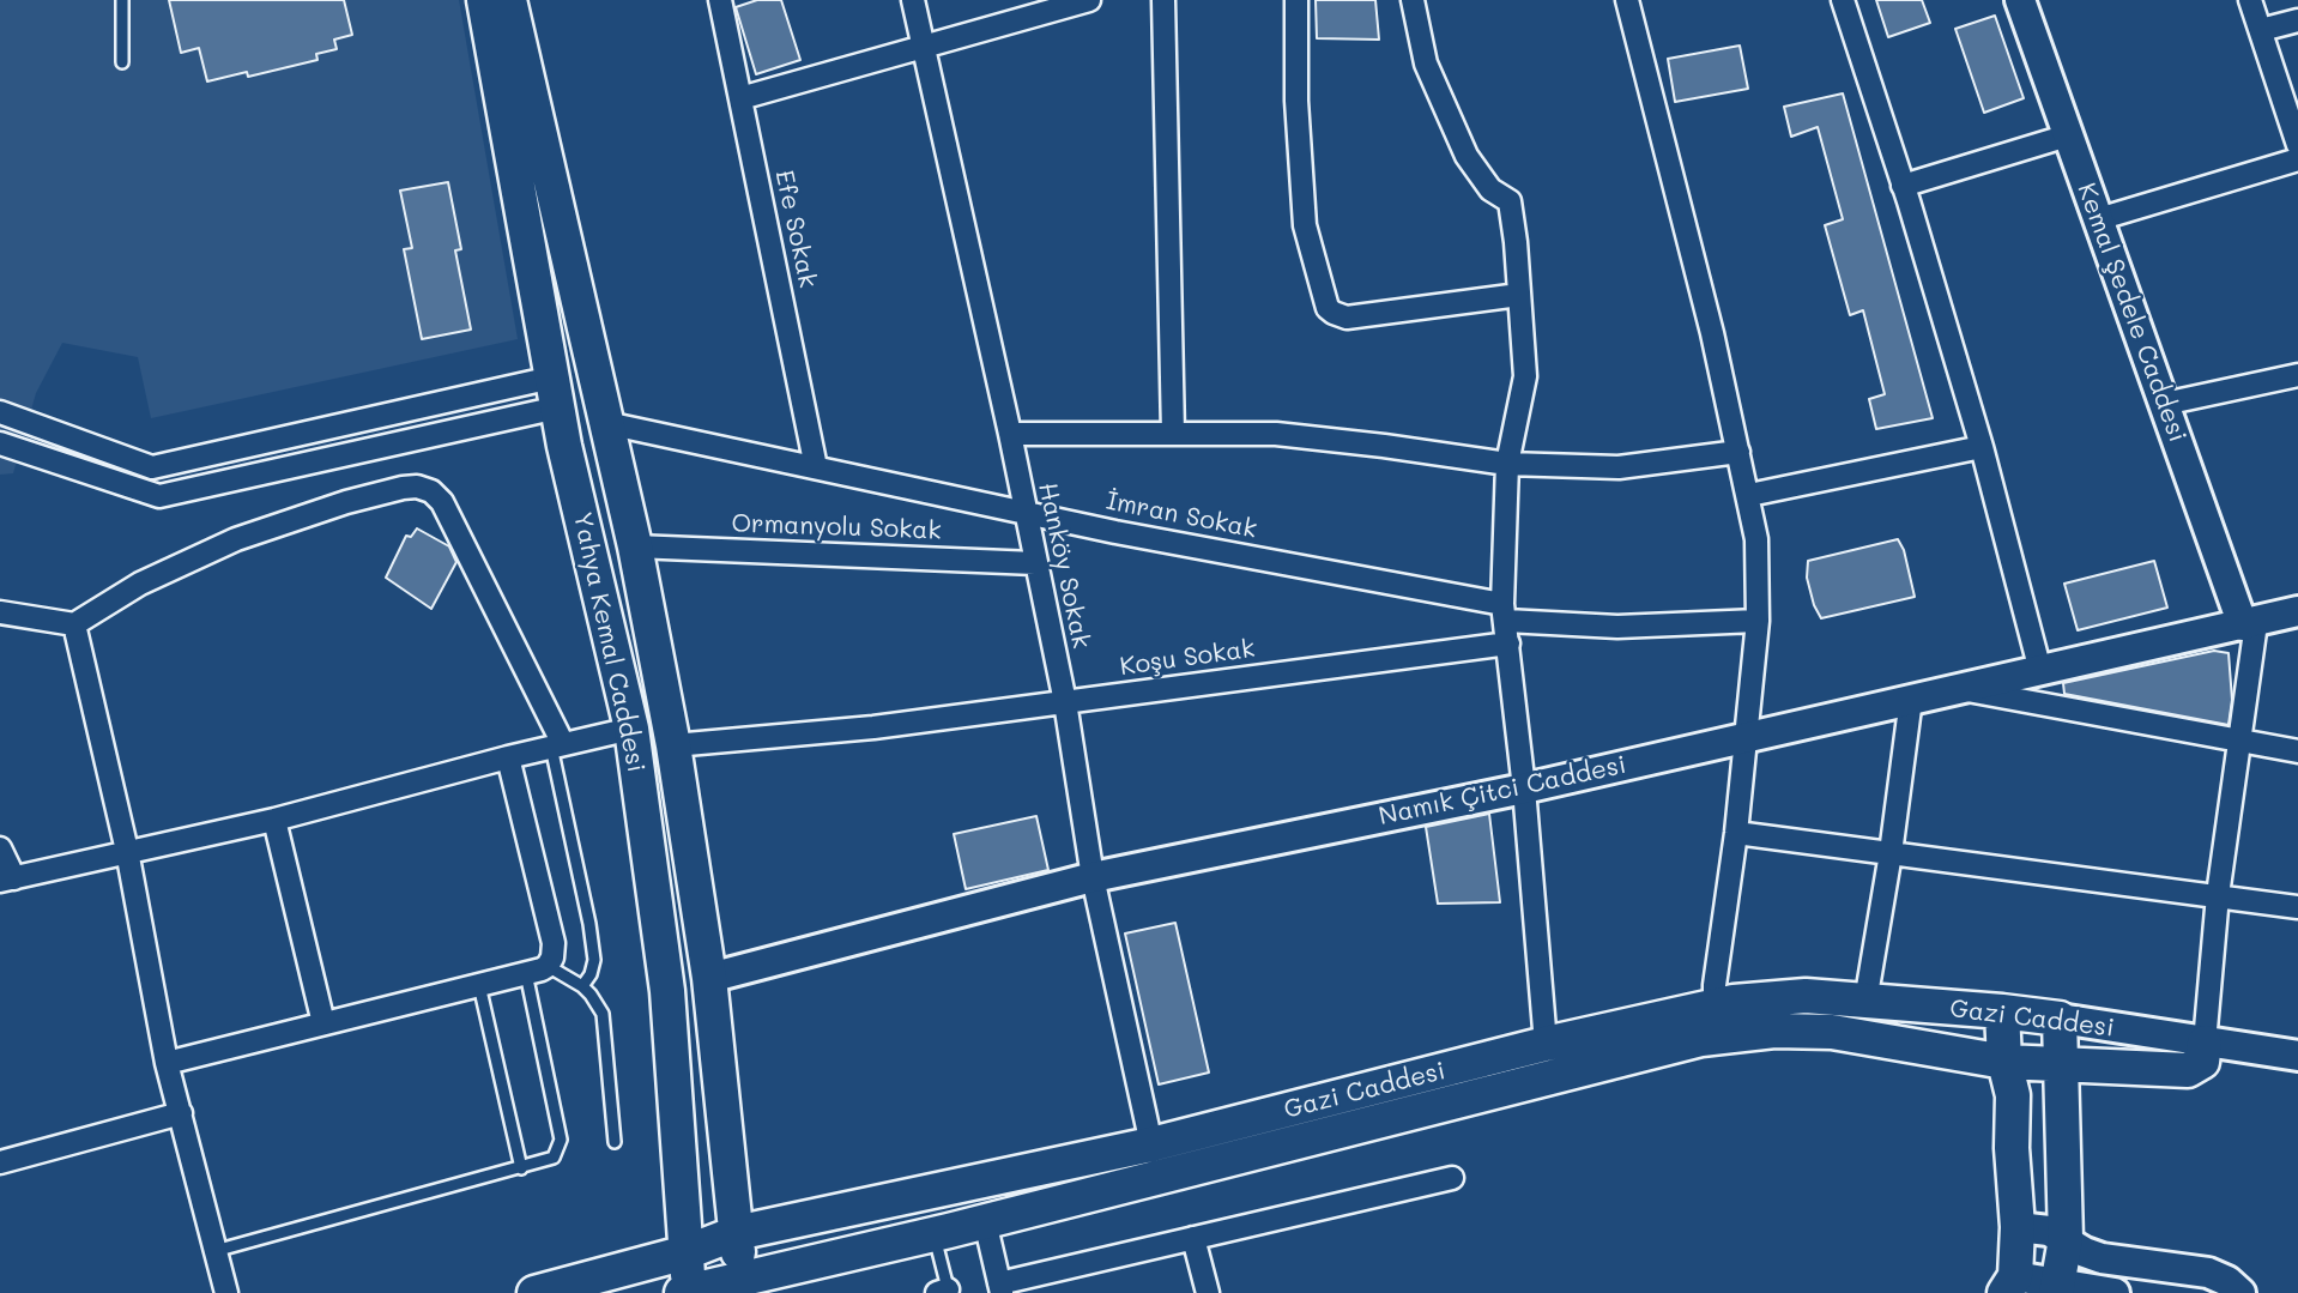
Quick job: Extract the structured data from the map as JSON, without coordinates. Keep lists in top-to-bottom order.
{
  "streets": {
    "main road": ["Yahya Kemal Caddesi", "Gazi Caddesi"],
    "street": [
      "Efe Sokak",
      "Kemal Şedele Caddesi",
      "İmran Sokak",
      "Ormanyolu Sokak",
      "Hanköy Sokak",
      "Koşu Sokak",
      "Namık Çitci Caddesi"
    ]
  },
  "crossings": [
    ["Efe Sokak", "İmran Sokak"],
    ["Kemal Şedele Caddesi", "Namık Çitci Caddesi"],
    ["İmran Sokak", "Hanköy Sokak"],
    ["İmran Sokak", "Yahya Kemal Caddesi"],
    ["Ormanyolu Sokak", "Hanköy Sokak"],
    ["Ormanyolu Sokak", "Yahya Kemal Caddesi"],
    ["Hanköy Sokak", "Koşu Sokak"],
    ["Hanköy Sokak", "Namık Çitci Caddesi"],
    ["Hanköy Sokak", "Gazi Caddesi"],
    ["Yahya Kemal Caddesi", "Koşu Sokak"],
    ["Yahya Kemal Caddesi", "Namık Çitci Caddesi"],
    ["Yahya Kemal Caddesi", "Gazi Caddesi"]
  ]
}
